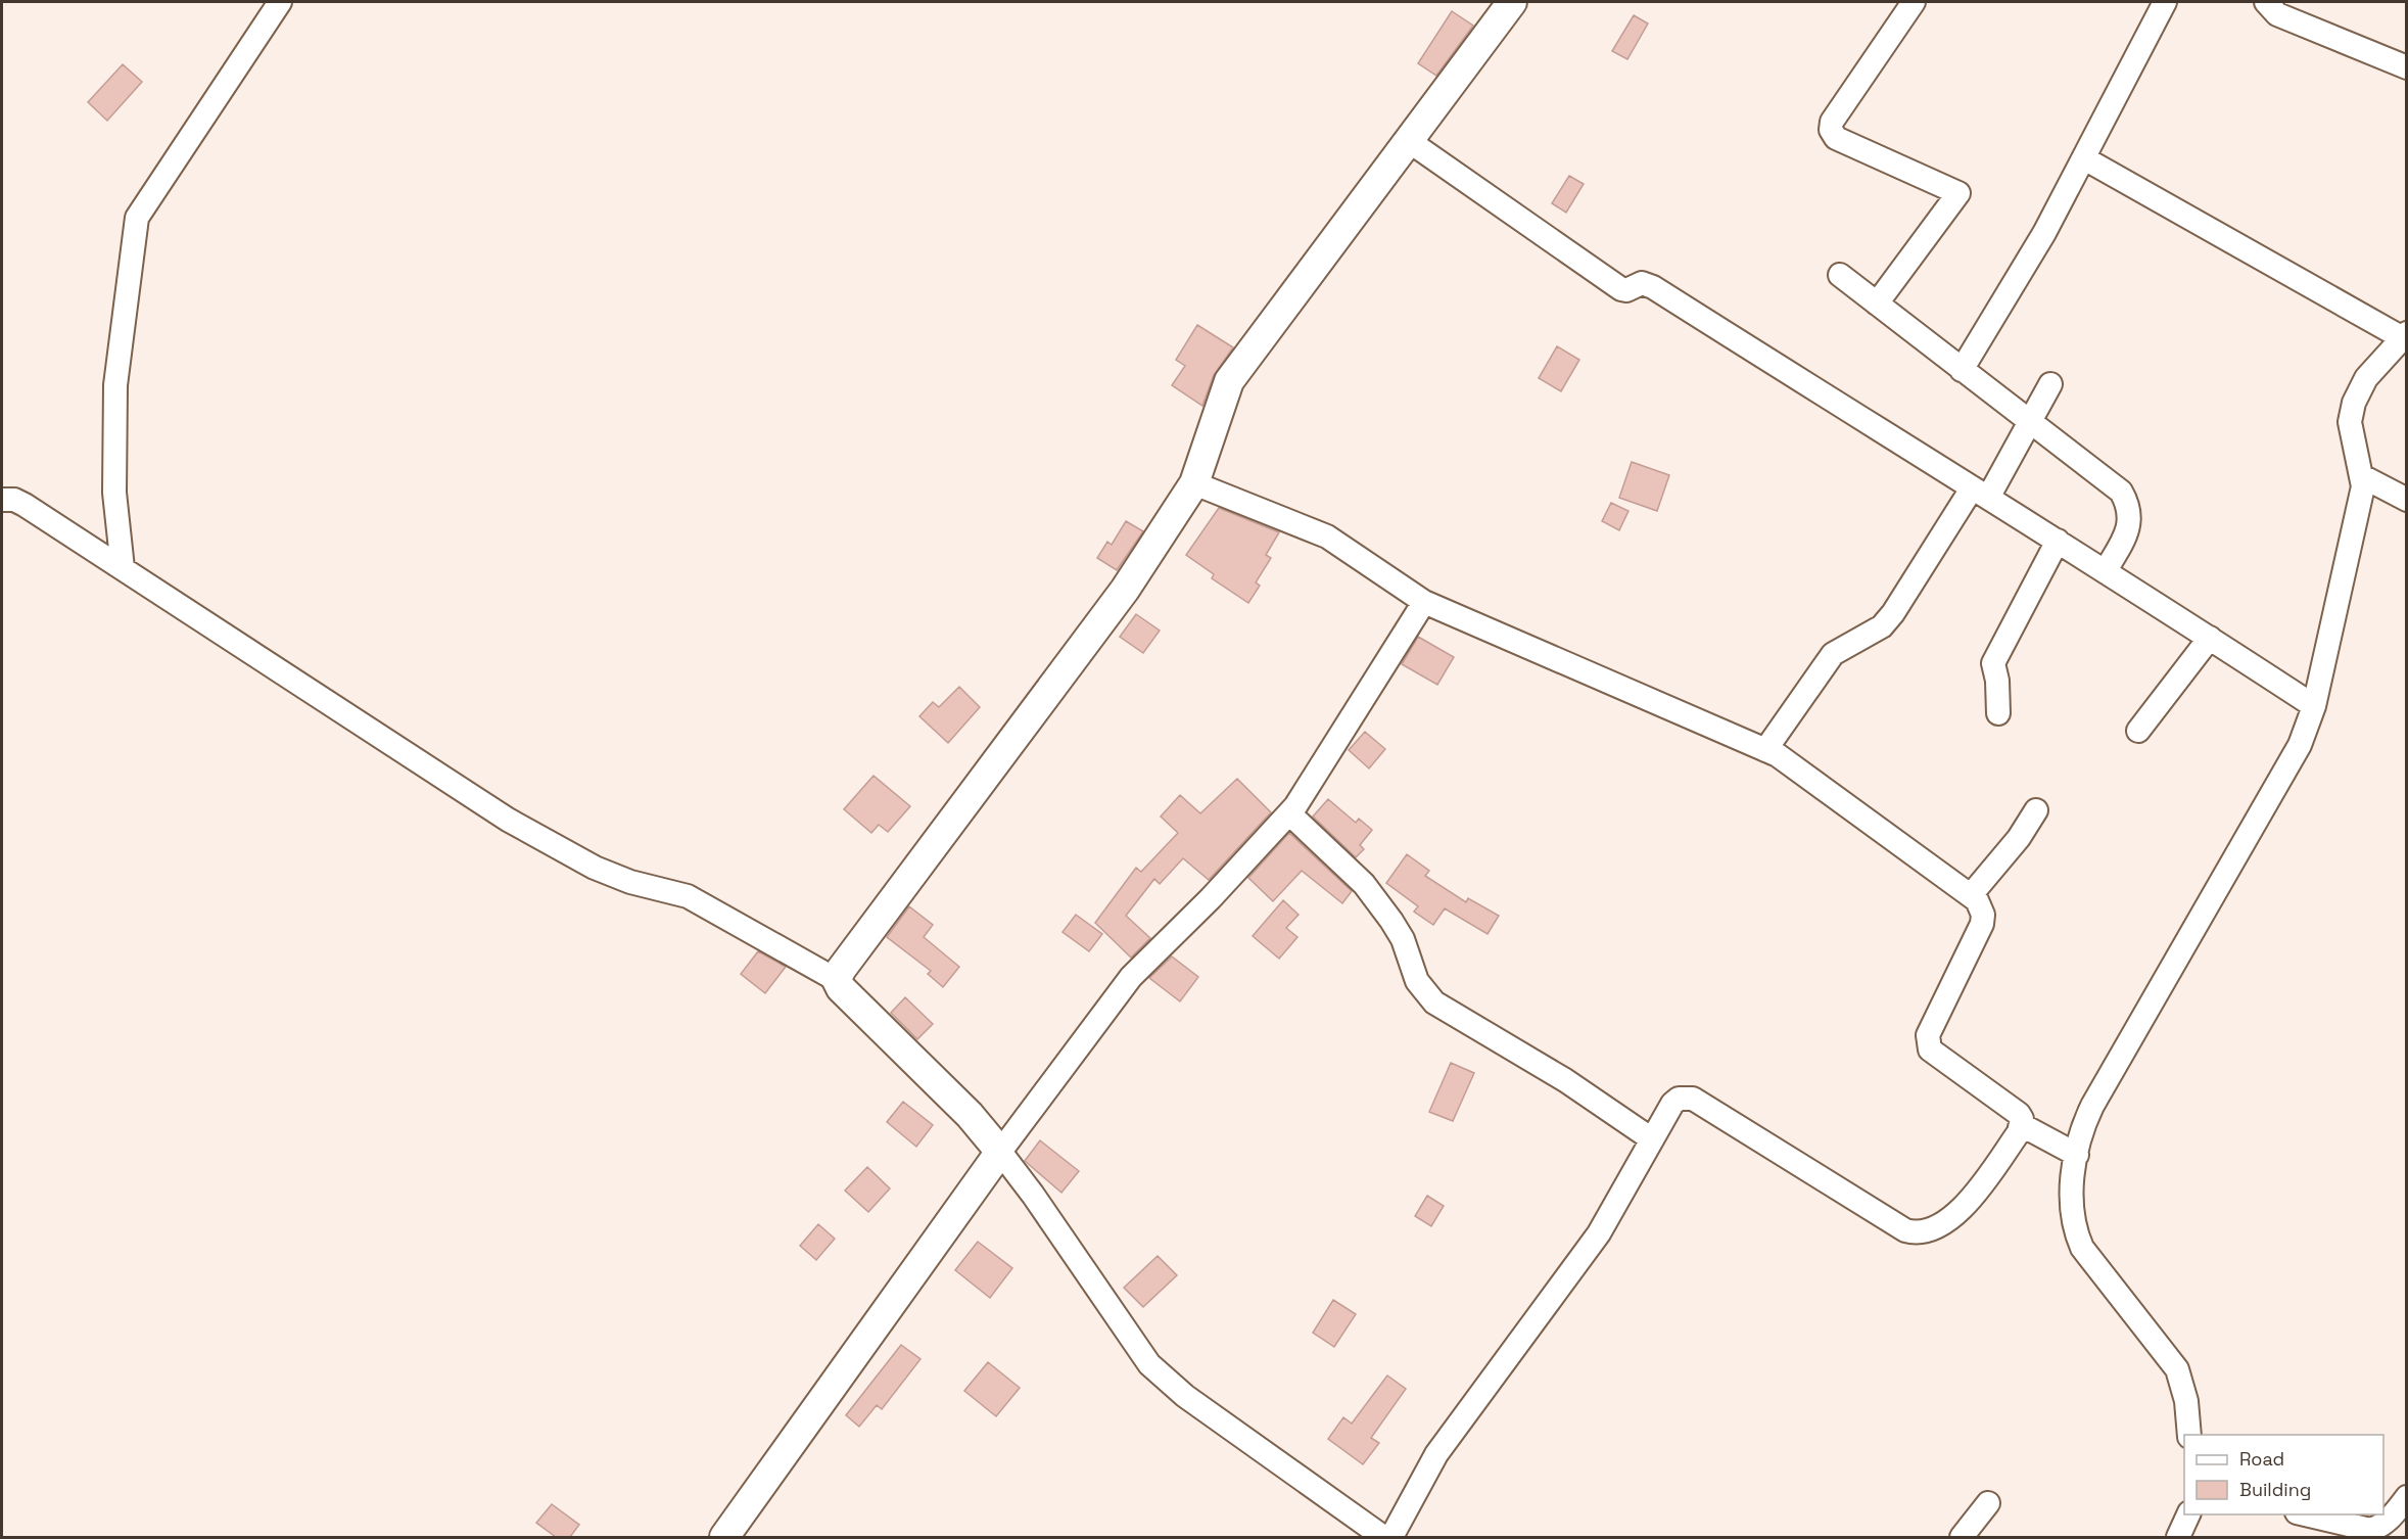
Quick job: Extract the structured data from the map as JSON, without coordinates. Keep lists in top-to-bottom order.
{
  "legend": ["Road", "Building"]
}
